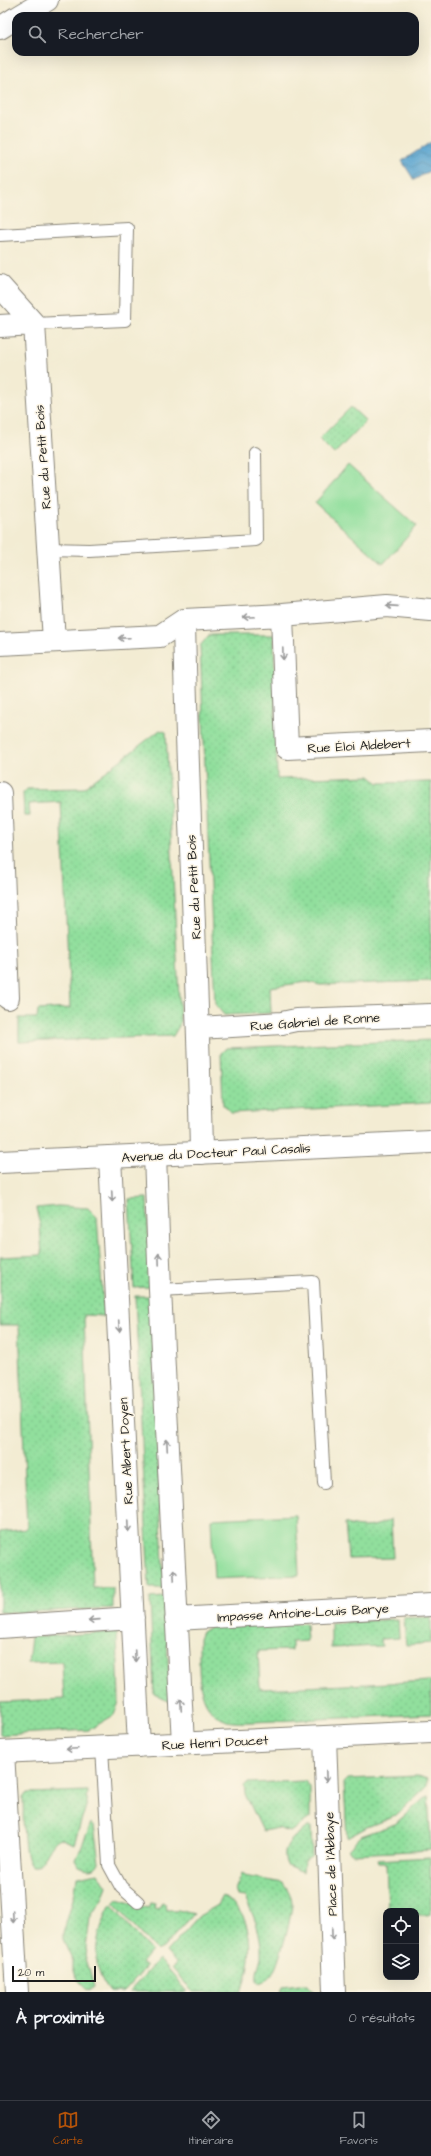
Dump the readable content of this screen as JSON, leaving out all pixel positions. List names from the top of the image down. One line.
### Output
{"streets":{"street":["Rue du Petit Bois","Rue Éloi Aldebert","Rue Gabriel de Ronne","Avenue du Docteur Paul Casalis","Rue Albert Doyen","Impasse Antoine-Louis Barye","Rue Henri Doucet","Place de l'Abbaye"]},"crossings":[["Rue du Petit Bois","Rue Gabriel de Ronne"],["Rue du Petit Bois","Avenue du Docteur Paul Casalis"],["Avenue du Docteur Paul Casalis","Rue Albert Doyen"],["Rue Albert Doyen","Rue Henri Doucet"],["Rue Henri Doucet","Place de l'Abbaye"]],"one_way":["Place de l'Abbaye"],"scale_bar":"20 m","page":{"search":"Rechercher","scale":"20 m","heading":["À proximité","0 résultats"],"nav":["Carte","Itinéraire","Favoris"]}}
